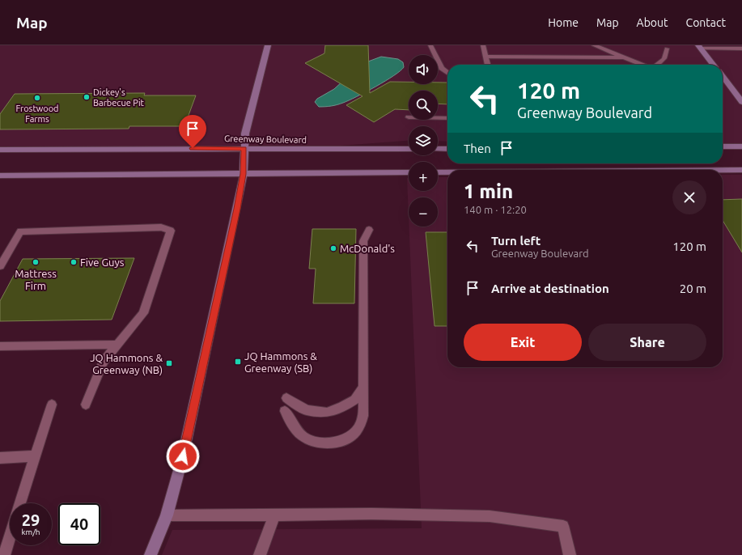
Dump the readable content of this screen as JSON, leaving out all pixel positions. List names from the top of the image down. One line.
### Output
{"streets":{"street":["Greenway Boulevard"]},"places":{"other":["Dickey's Barbecue Pit","Frostwood Farms","McDonald's","Mattress Firm","Five Guys"],"transit":["JQ Hammons & Greenway (SB)","JQ Hammons & Greenway (NB)"]},"page":{"header":"Map","nav":["Home","Map","About","Contact"],"map_buttons":["+","−"],"turn":["120 m","Greenway Boulevard"],"then":"Then","heading":["1 min","140 m · 12:20"],"list":[{"name":"Turn left","note":"Greenway Boulevard","value":"120 m"},{"name":"Arrive at destination","value":"20 m"}],"buttons":["Exit","Share"],"speed":"29 km/h","limit":"40"}}
